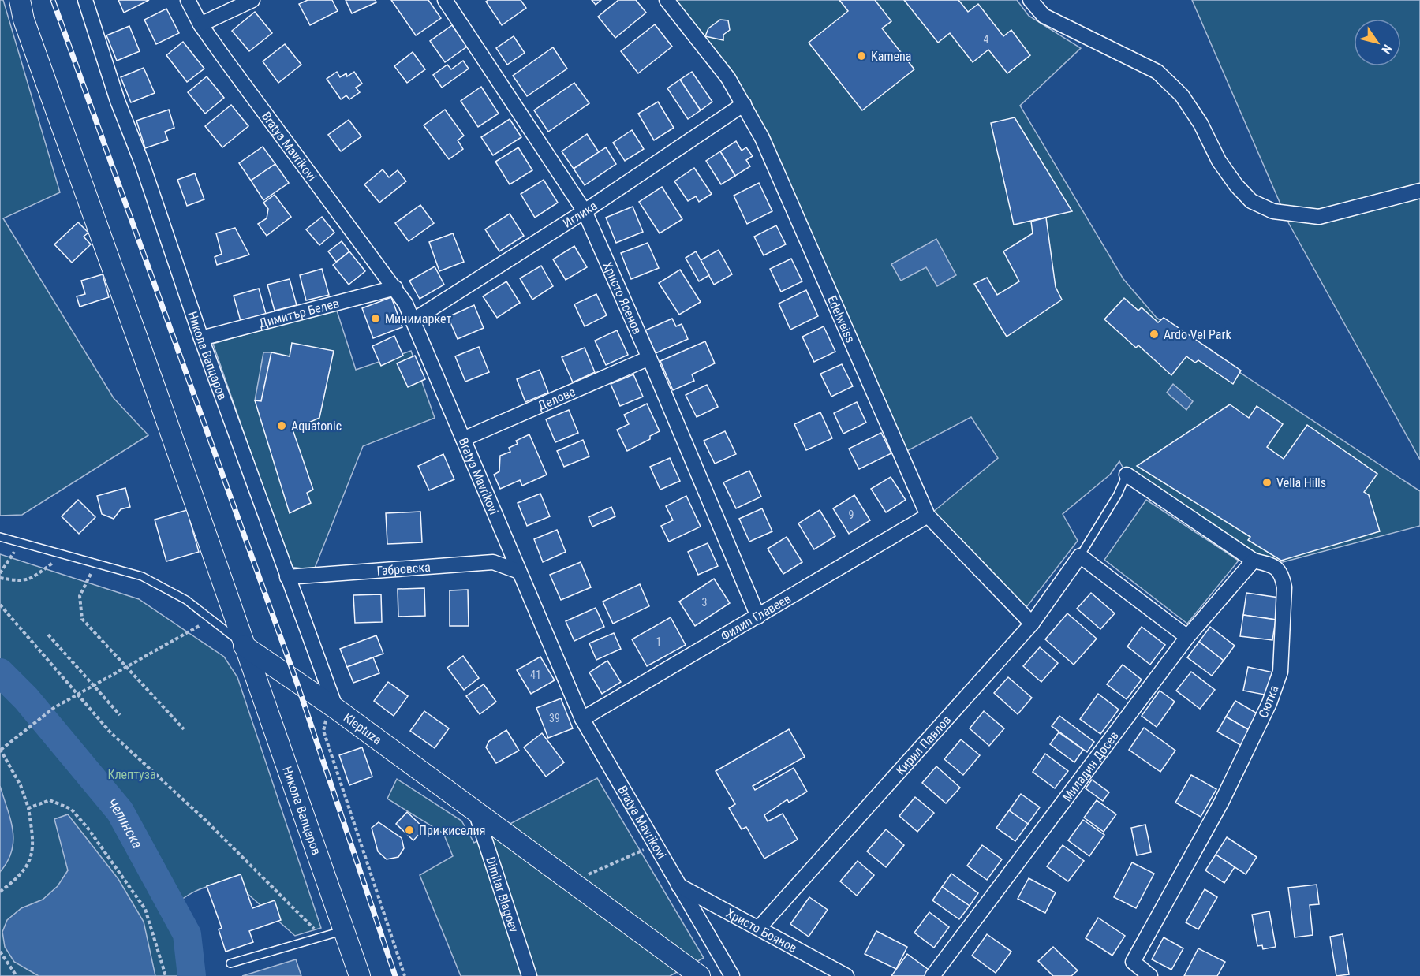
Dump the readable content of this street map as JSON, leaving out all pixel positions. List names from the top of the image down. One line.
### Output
{"streets":{"street":["Bratya Mavrikovi","Иглика","Христо Ясенов","Димитър Белев","Edelweiss","Никола Вапцаров","Делове","Габровска","Филип Главеев","Сютка","Kleptuza","Кирил Павлов","Миладин Досев","Dimitar Blagoev","Христо Боянов"]},"crossings":[["Bratya Mavrikovi","Иглика"],["Bratya Mavrikovi","Димитър Белев"],["Bratya Mavrikovi","Делове"],["Bratya Mavrikovi","Габровска"],["Bratya Mavrikovi","Филип Главеев"],["Bratya Mavrikovi","Христо Боянов"],["Иглика","Христо Ясенов"],["Иглика","Edelweiss"],["Христо Ясенов","Делове"],["Христо Ясенов","Филип Главеев"],["Димитър Белев","Никола Вапцаров"],["Edelweiss","Филип Главеев"],["Edelweiss","Кирил Павлов"],["Никола Вапцаров","Габровска"],["Никола Вапцаров","Kleptuza"],["Сютка","Миладин Досев"],["Kleptuza","Dimitar Blagoev"],["Кирил Павлов","Христо Боянов"]],"water":["Чепинска"],"parks":["Клептуза"],"places":["Kamena","Минимаркет","Ardo Vel Park","Aquatonic","Vella Hills","При киселия"],"house_numbers":["4","9","3","1","41","39"],"north":"bottom right"}
